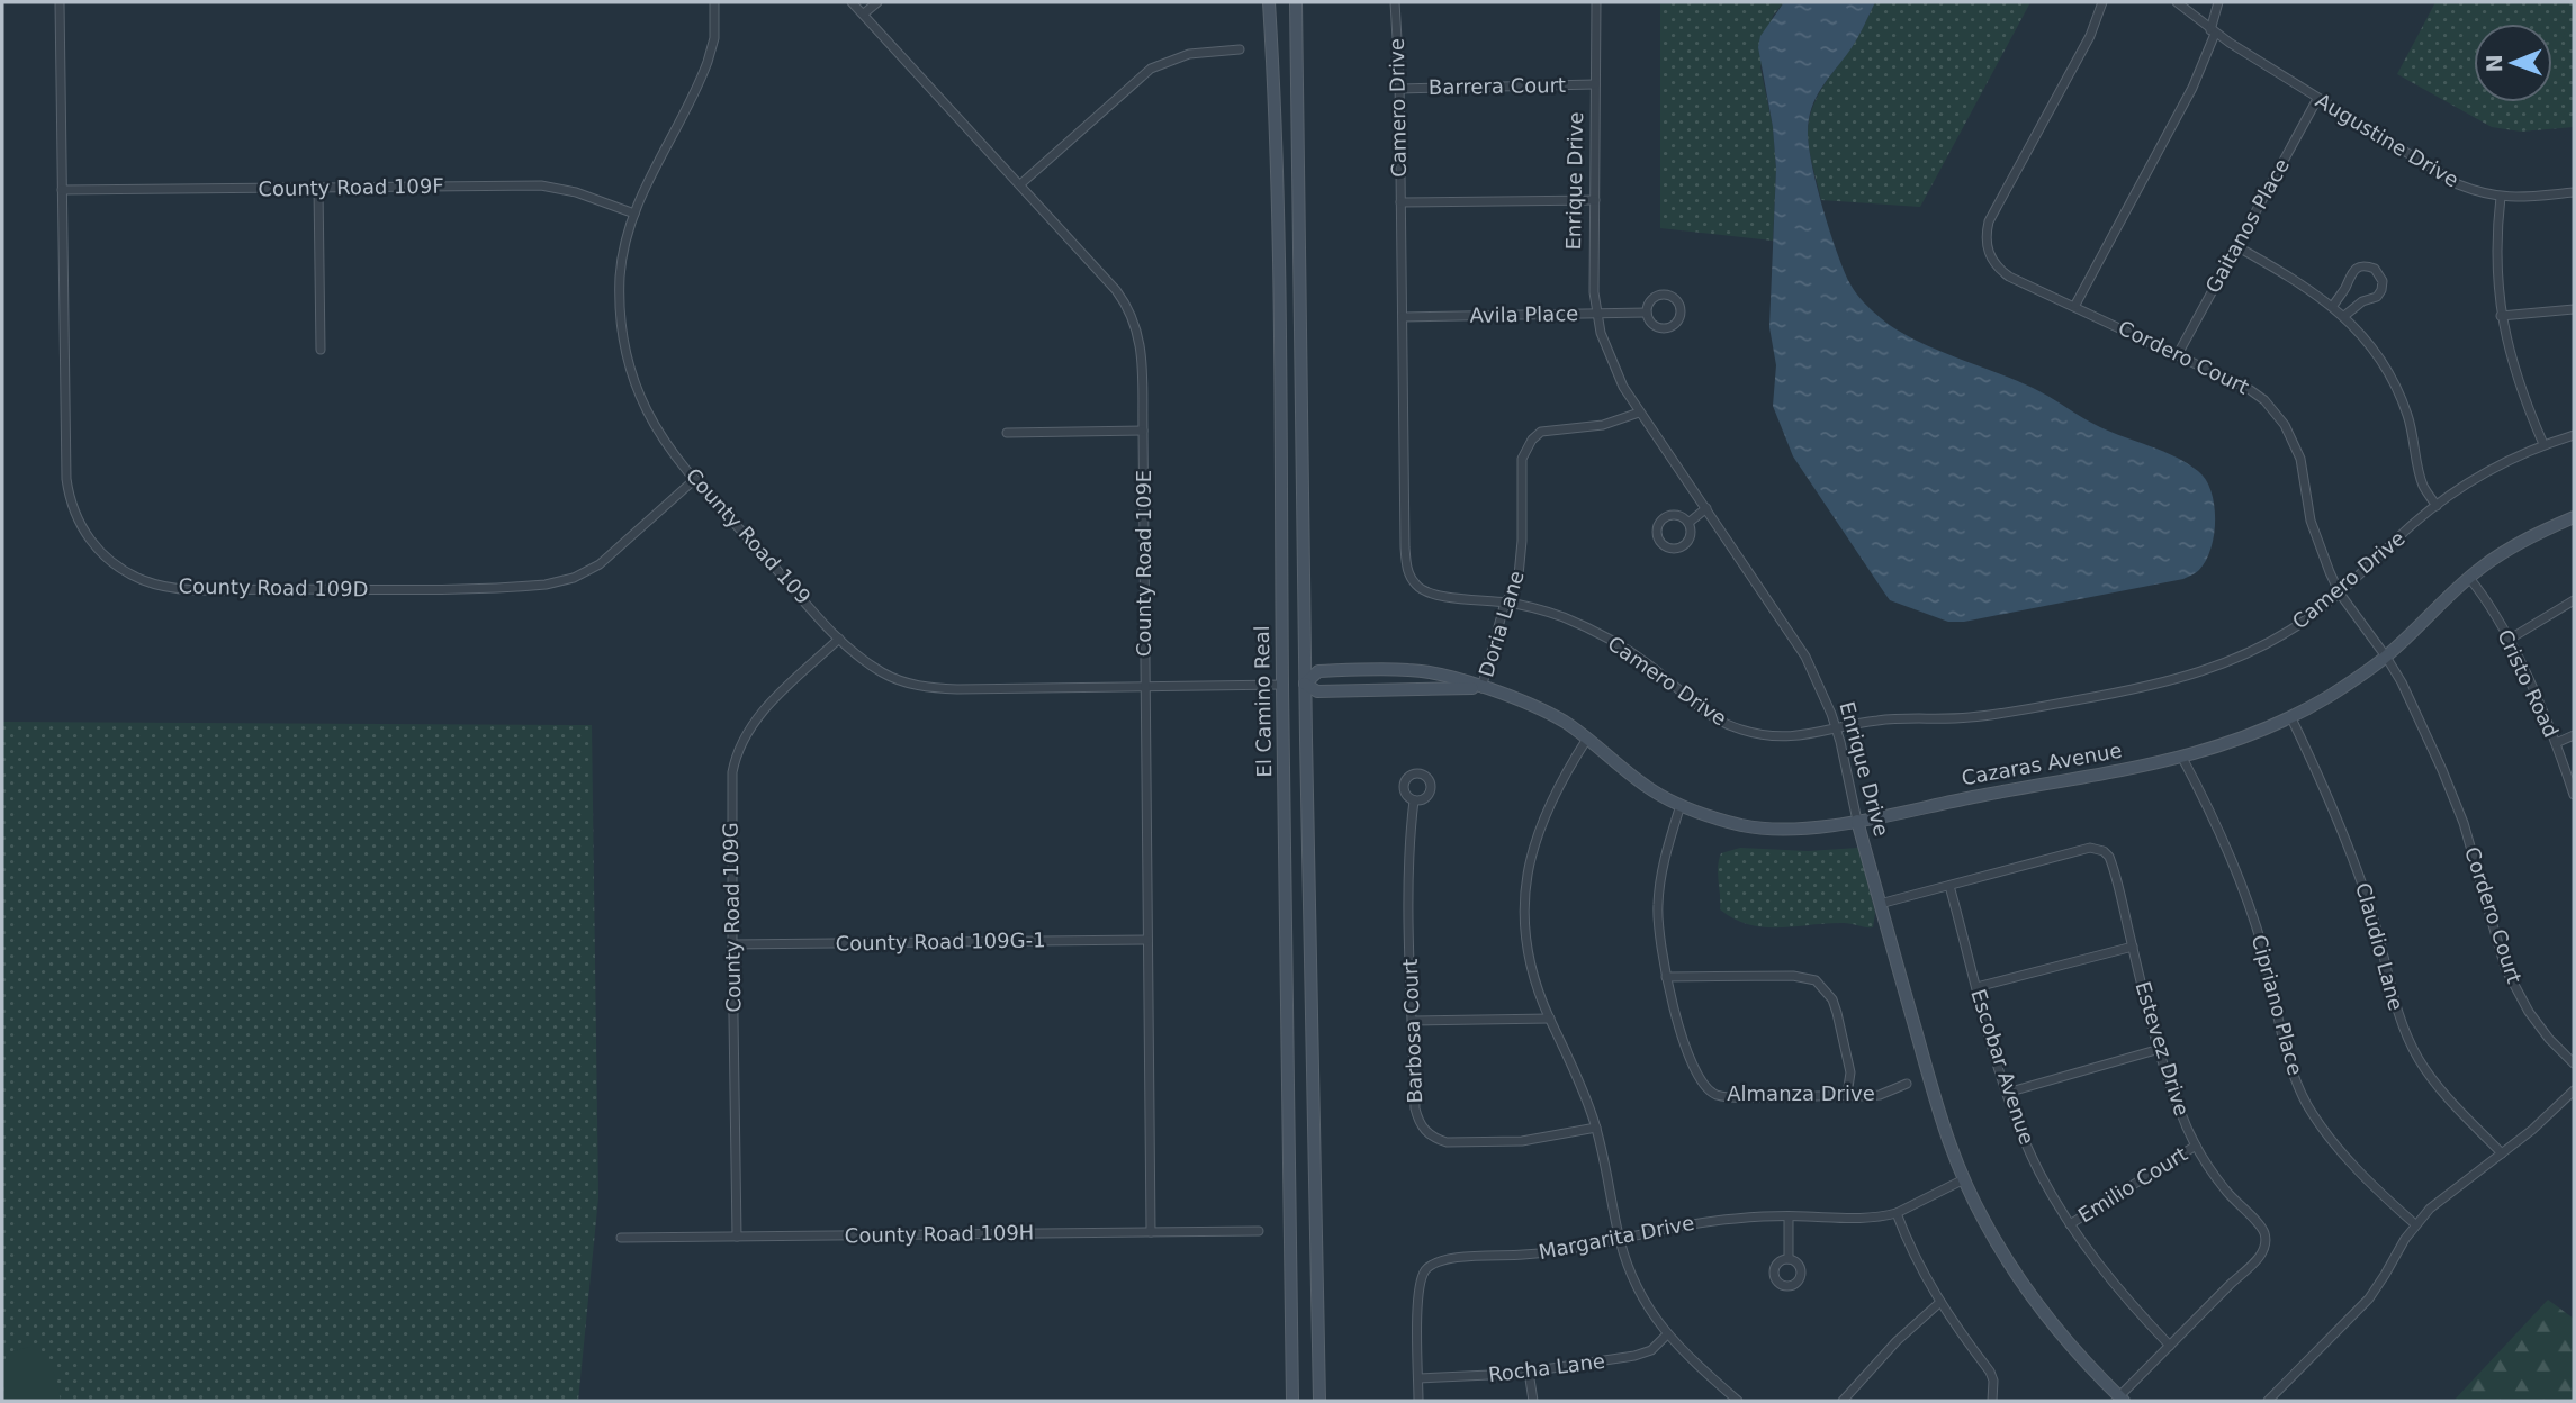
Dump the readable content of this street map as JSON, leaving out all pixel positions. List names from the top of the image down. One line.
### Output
{"streets":{"main road":["Enrique Drive","El Camino Real","Cazaras Avenue"],"street":["Barrera Court","Camero Drive","Augustine Drive","County Road 109F","Gaitanos Place","Avila Place","Cordero Court","County Road 109","County Road 109E","County Road 109D","Doria Lane","Cristo Road","County Road 109G","County Road 109G-1","Claudio Lane","Cipriano Place","Barbosa Court","Estevez Drive","Escobar Avenue","Almanza Drive","Emilio Court","County Road 109H","Margarita Drive","Rocha Lane"]},"crossings":[["Barrera Court","Camero Drive"],["Barrera Court","Enrique Drive"],["Camero Drive","Enrique Drive"],["Camero Drive","Avila Place"],["Camero Drive","Cordero Court"],["Camero Drive","Doria Lane"],["Augustine Drive","Gaitanos Place"],["Enrique Drive","Avila Place"],["Enrique Drive","Doria Lane"],["Enrique Drive","Cazaras Avenue"],["Enrique Drive","Estevez Drive"],["Enrique Drive","Margarita Drive"],["County Road 109F","County Road 109"],["County Road 109F","County Road 109D"],["Gaitanos Place","Cordero Court"],["Cordero Court","Cazaras Avenue"],["County Road 109","County Road 109E"],["County Road 109","County Road 109D"],["County Road 109","El Camino Real"],["County Road 109","County Road 109G"],["County Road 109E","County Road 109G-1"],["County Road 109E","County Road 109H"],["Doria Lane","Cazaras Avenue"],["Cristo Road","Cazaras Avenue"],["Cazaras Avenue","Claudio Lane"],["Cazaras Avenue","Cipriano Place"],["Cazaras Avenue","Almanza Drive"],["County Road 109G","County Road 109G-1"],["County Road 109G","County Road 109H"],["Estevez Drive","Escobar Avenue"],["Estevez Drive","Emilio Court"],["Escobar Avenue","Emilio Court"],["Margarita Drive","Rocha Lane"]],"north":"left"}
